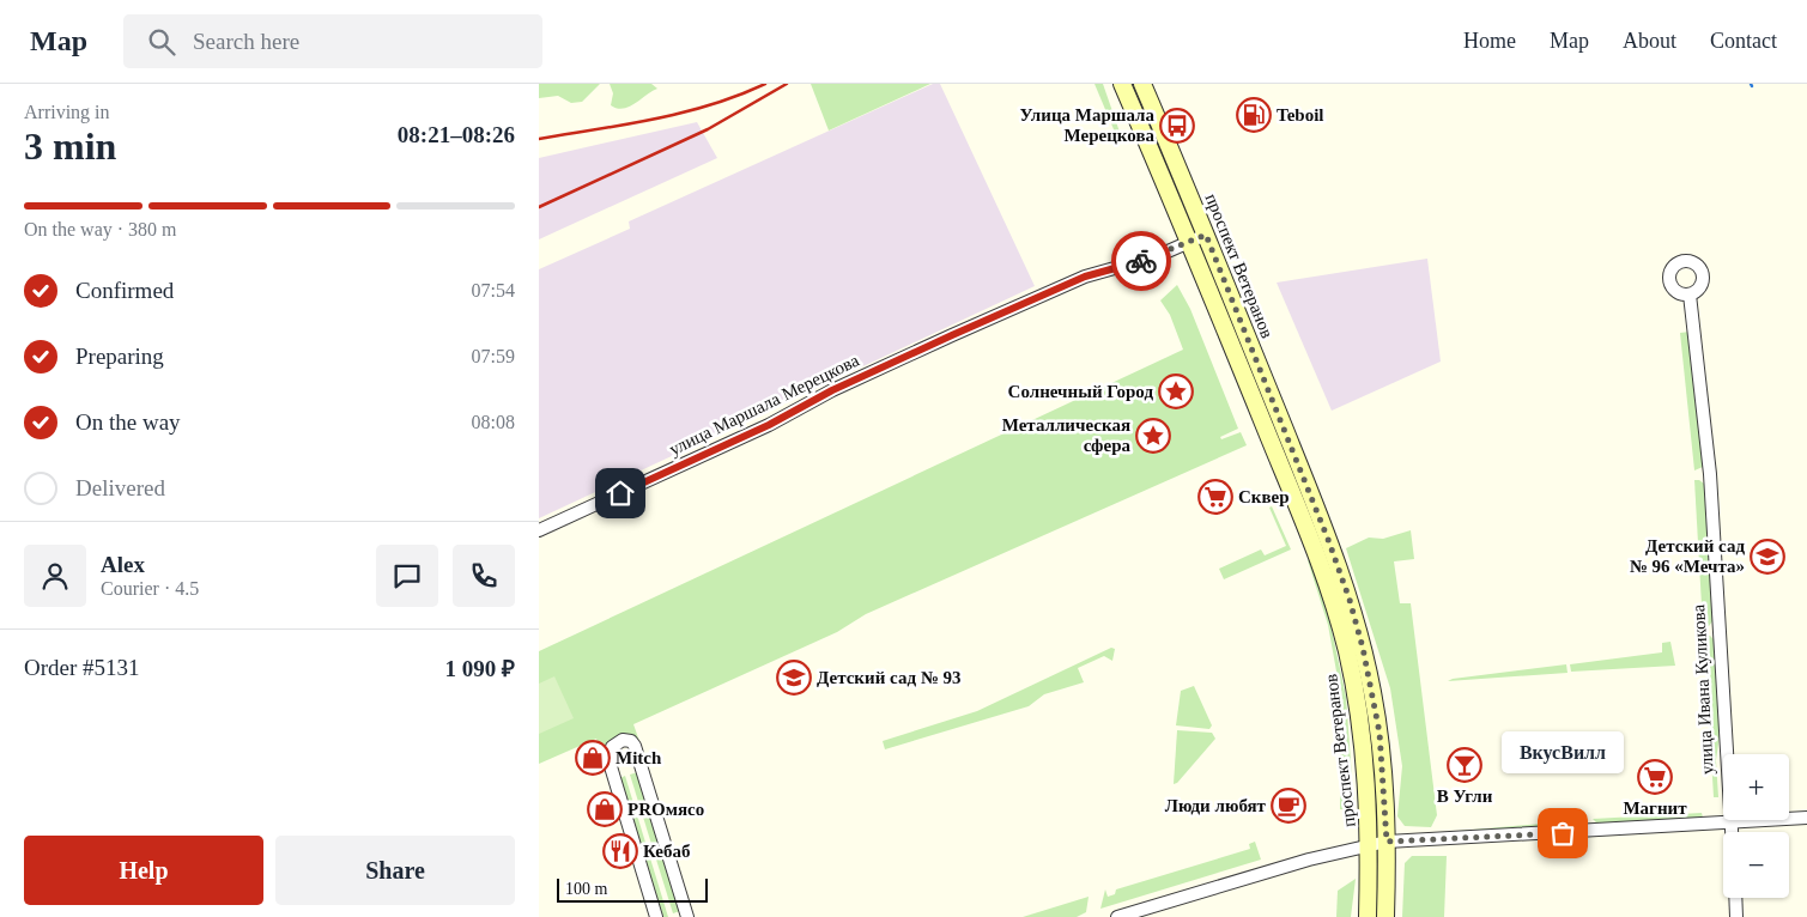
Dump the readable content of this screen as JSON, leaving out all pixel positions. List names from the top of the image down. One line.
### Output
{"streets":{"main road":["проспект Ветеранов"],"street":["улица Маршала Мерецкова","улица Ивана Куликова"]},"crossings":[["проспект Ветеранов","улица Маршала Мерецкова"]],"places":{"fuel station":["Teboil"],"bus stop":["Улица Маршала Мерецкова"],"place":["Солнечный Город","Металлическая сфера"],"supermarket":["Сквер","Магнит"],"school or university":["Детский сад № 96 «Мечта»","Детский сад № 93"],"shop":["Mitch","PROмясо"],"bar":["В Угли"],"cafe":["Люди любят"],"other":["ВкусВилл"],"restaurant":["Кебаб"]},"scale_bar":"100 m","page":{"header":"Map","search":"Search here","nav":["Home","Map","About","Contact"],"heading":["3 min","Arriving in","08:21–08:26"],"panel":["Alex","Courier · 4.5","Order #5131","1 090 ₽"],"bar":"On the way · 380 m","list":[["Confirmed","07:54"],["Preparing","07:59"],["On the way","08:08"],"Delivered"],"bubble":"ВкусВилл","map_buttons":["+","−"],"buttons":["Help","Share"],"scale":"100 m"}}
